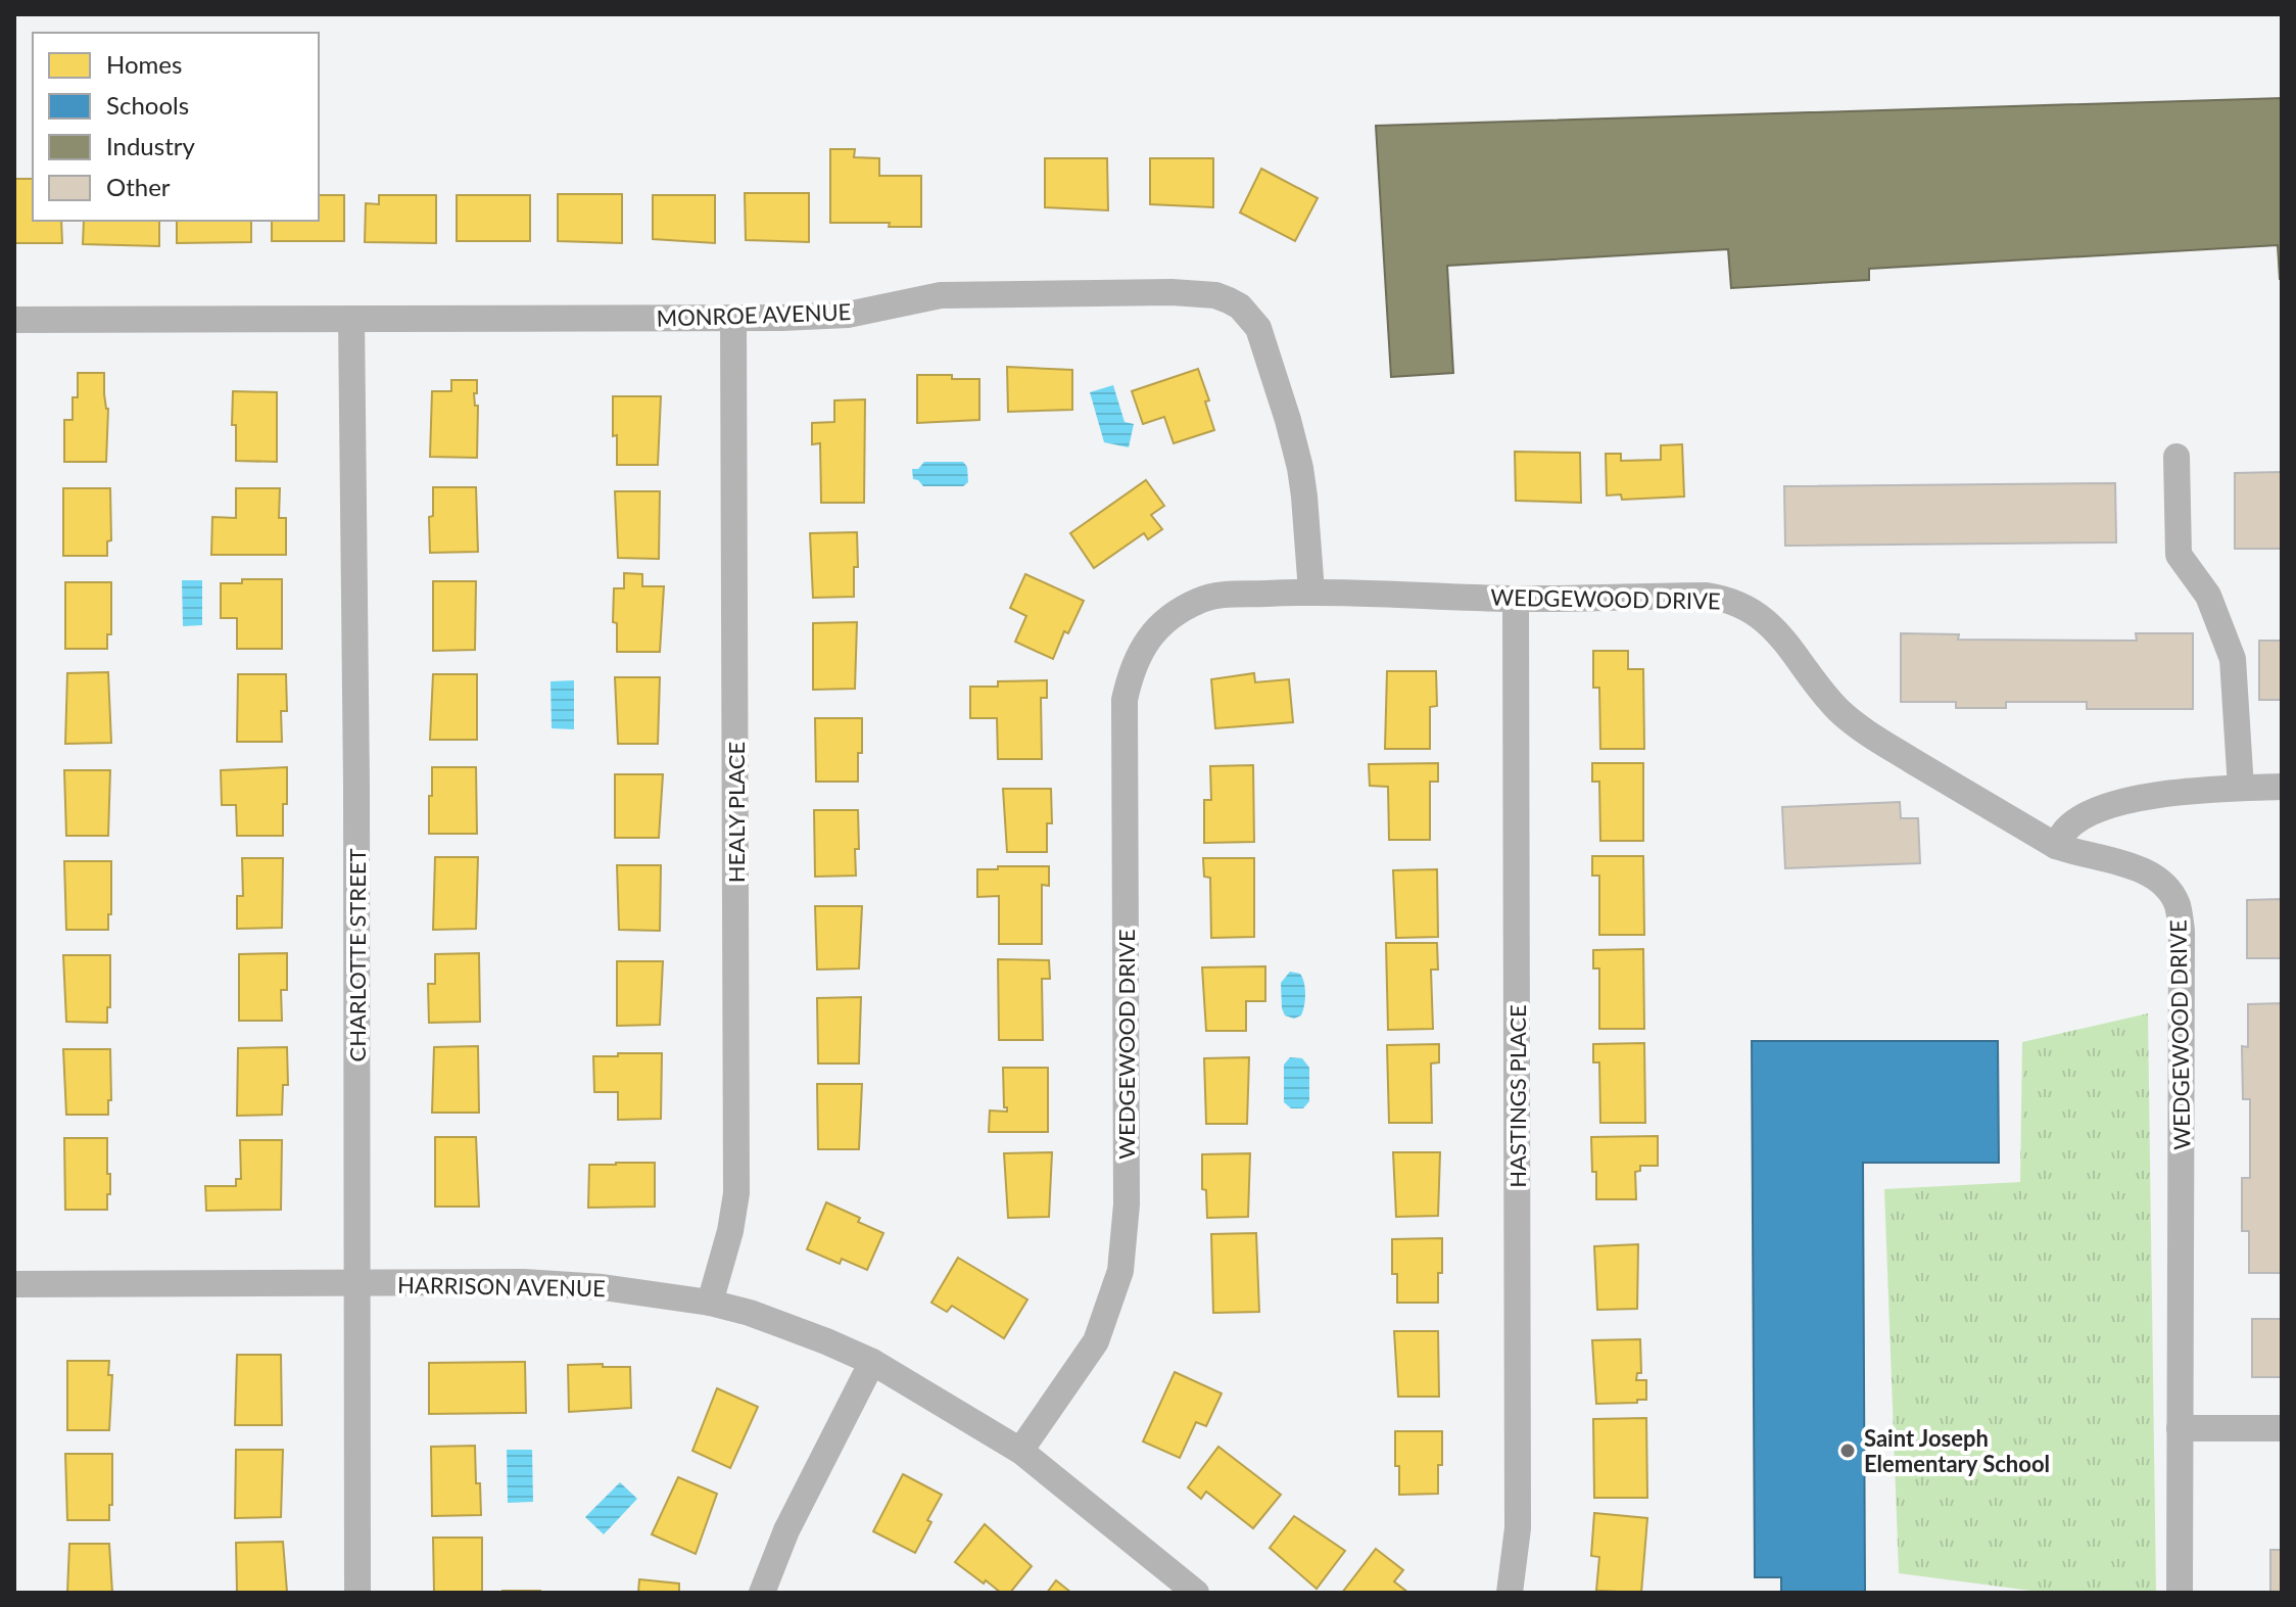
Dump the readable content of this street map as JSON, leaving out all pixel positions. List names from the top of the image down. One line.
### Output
{"streets":{"street":["MONROE AVENUE","WEDGEWOOD DRIVE","HEALY PLACE","CHARLOTTE STREET","HASTINGS PLACE","HARRISON AVENUE"]},"crossings":[["MONROE AVENUE","WEDGEWOOD DRIVE"],["MONROE AVENUE","HEALY PLACE"],["MONROE AVENUE","CHARLOTTE STREET"],["WEDGEWOOD DRIVE","HASTINGS PLACE"],["WEDGEWOOD DRIVE","HARRISON AVENUE"],["HEALY PLACE","HARRISON AVENUE"],["CHARLOTTE STREET","HARRISON AVENUE"]],"places":["Saint Joseph Elementary School"],"legend":["Homes","Schools","Industry","Other"]}
